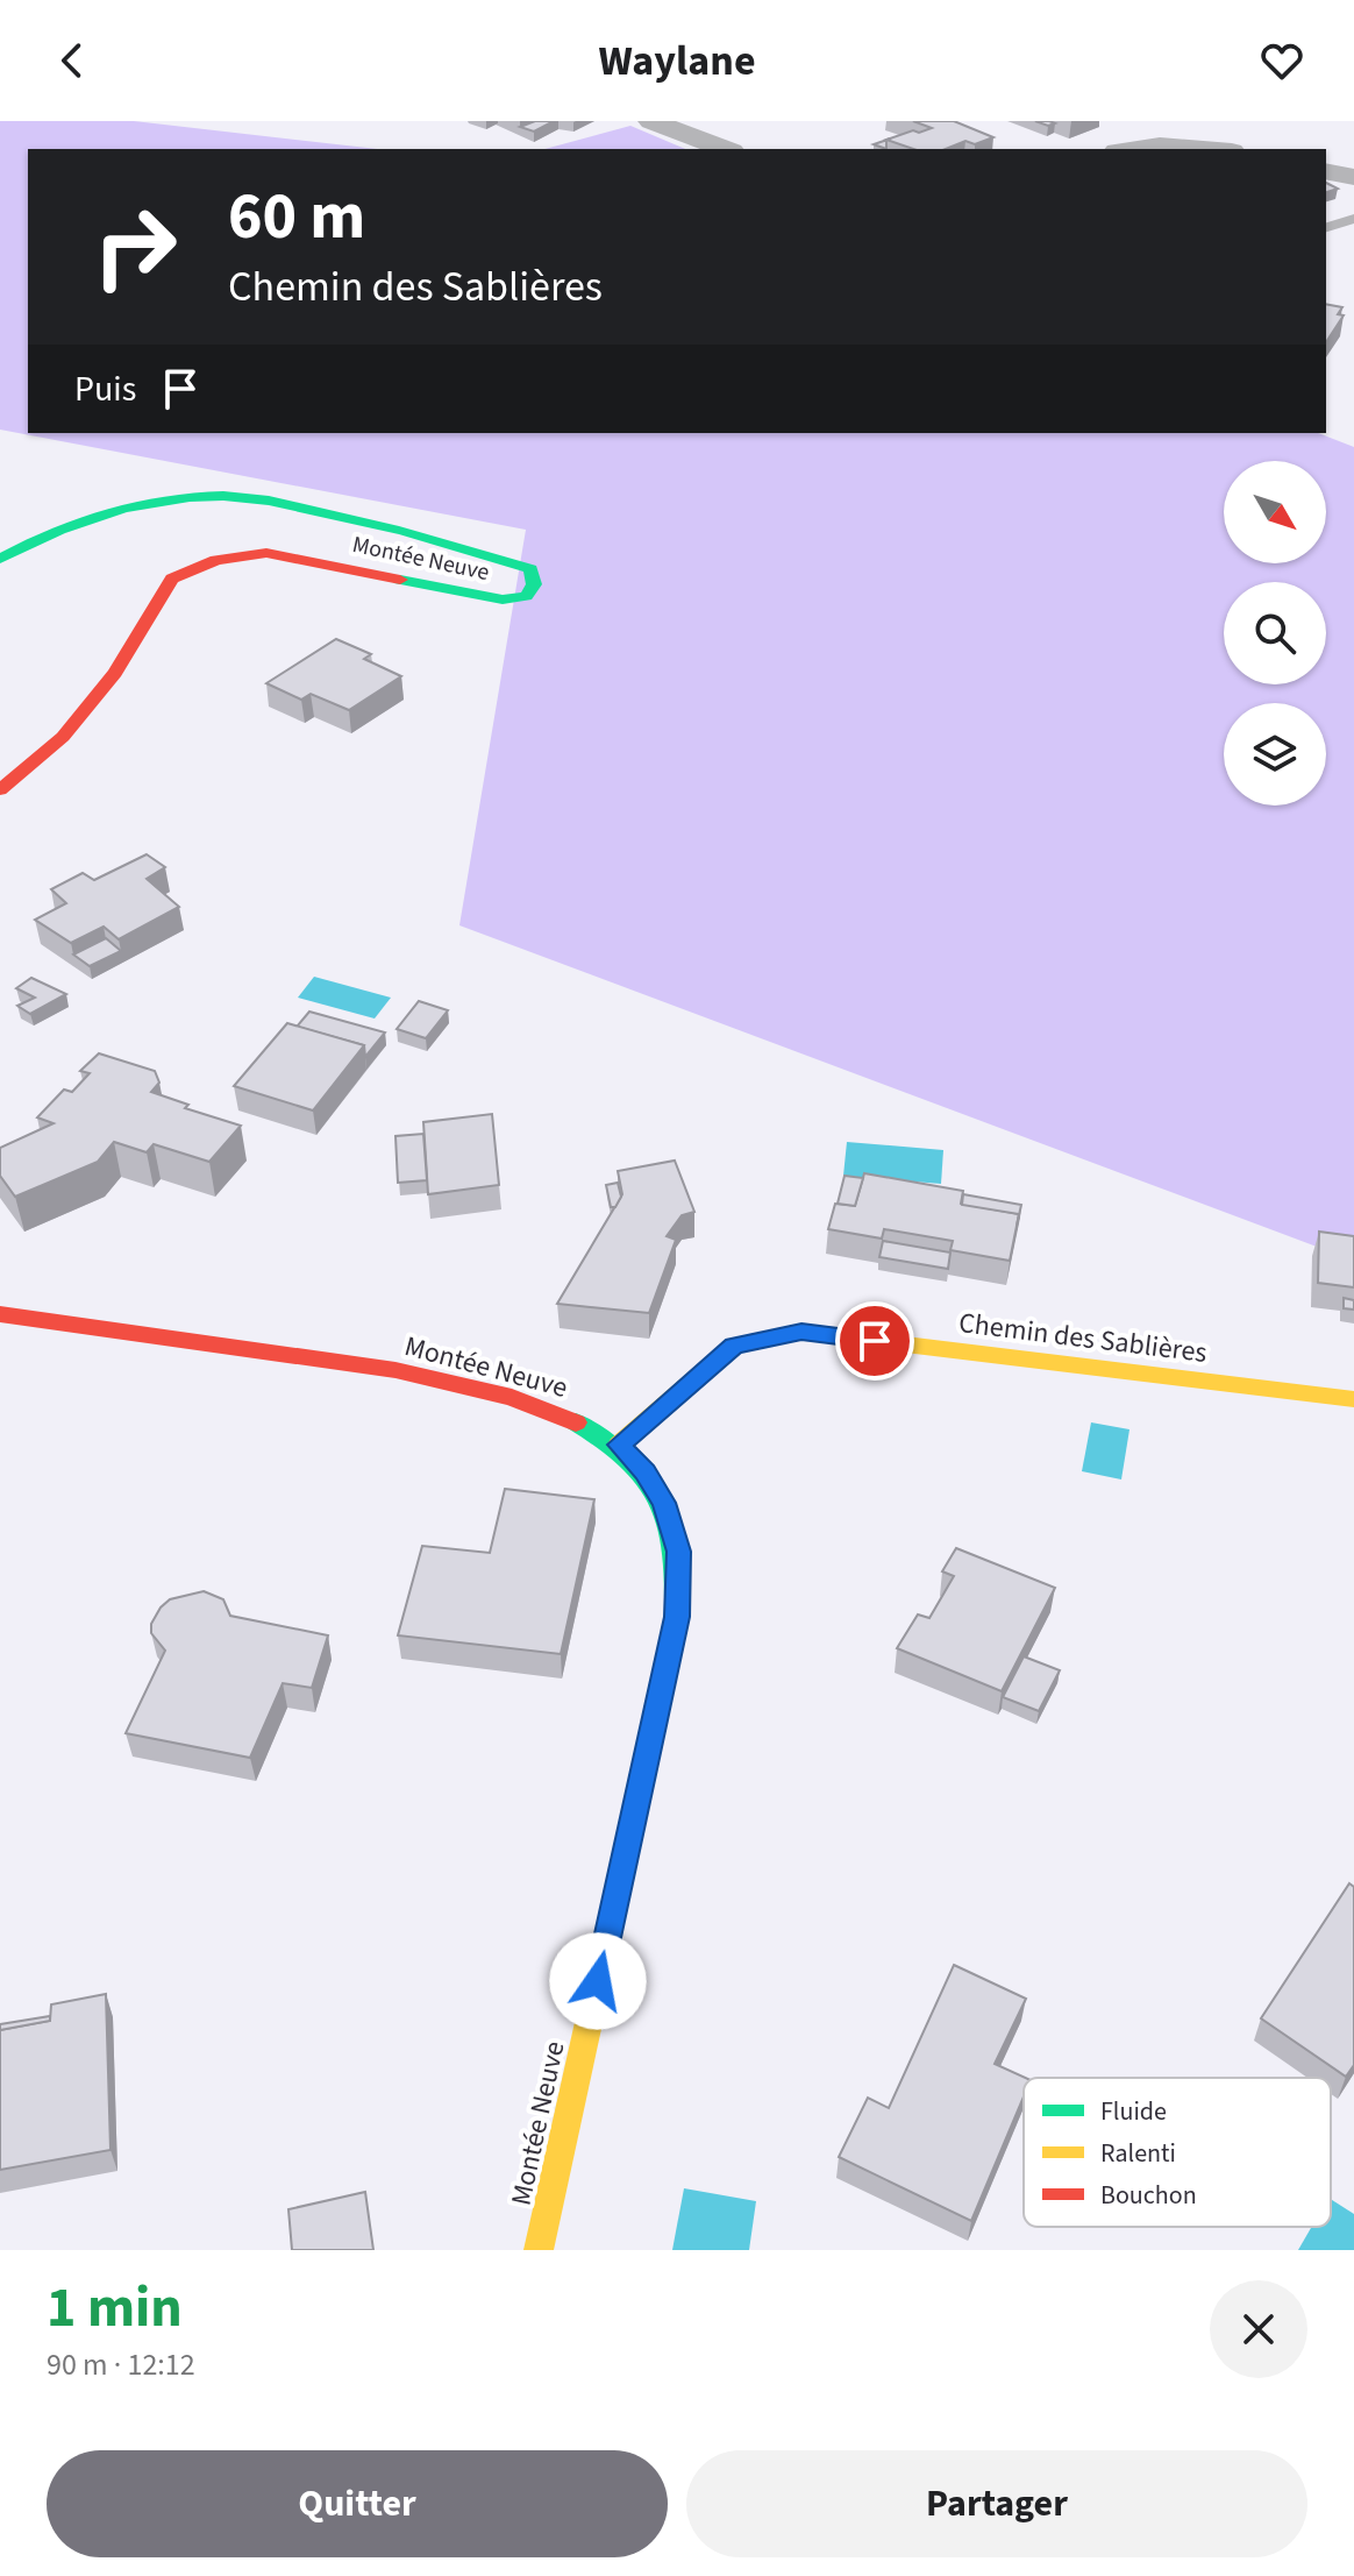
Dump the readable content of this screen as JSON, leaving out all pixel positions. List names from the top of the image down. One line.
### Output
{"streets":{"street":["Montée Neuve","Chemin des Sablières"]},"crossings":[["Montée Neuve","Chemin des Sablières"]],"legend":["Fluide","Ralenti","Bouchon"],"north":"bottom right","page":{"header":"Waylane","turn":["60 m","Chemin des Sablières"],"then":"Puis","heading":["1 min","90 m · 12:12"],"buttons":["Quitter","Partager"]}}
